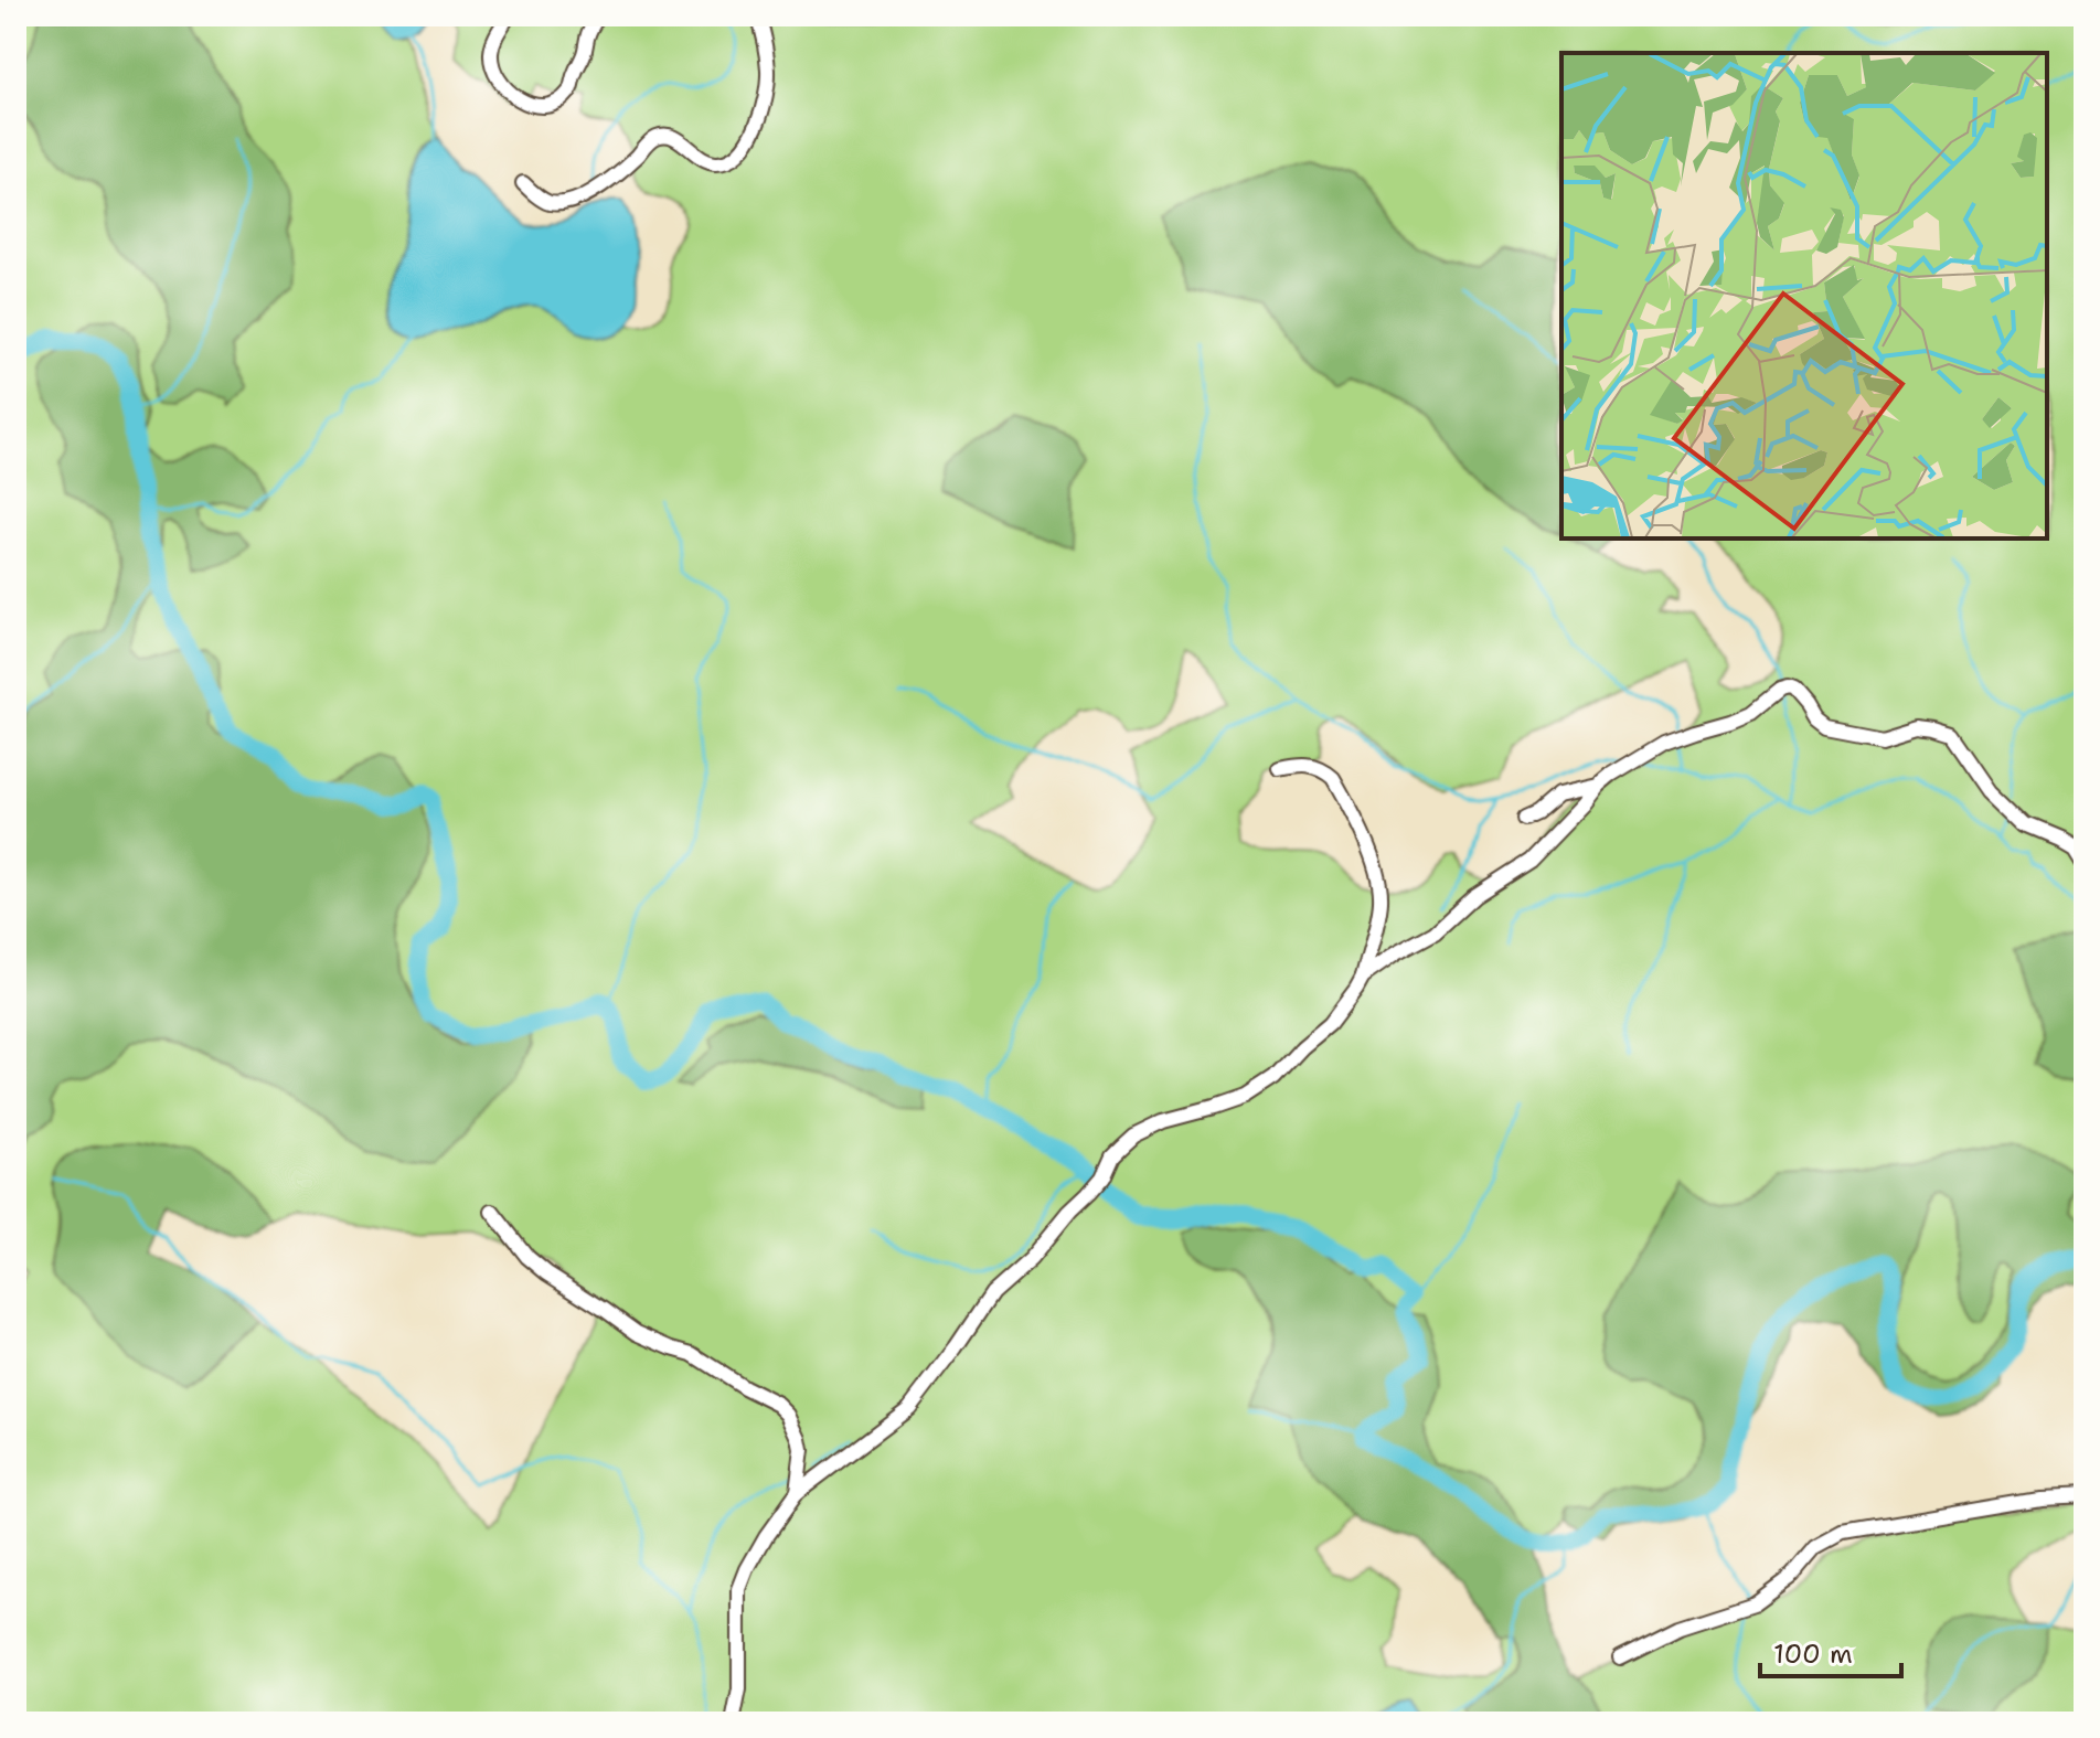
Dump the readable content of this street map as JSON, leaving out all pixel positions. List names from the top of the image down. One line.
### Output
{"scale_bar":"100 m"}
